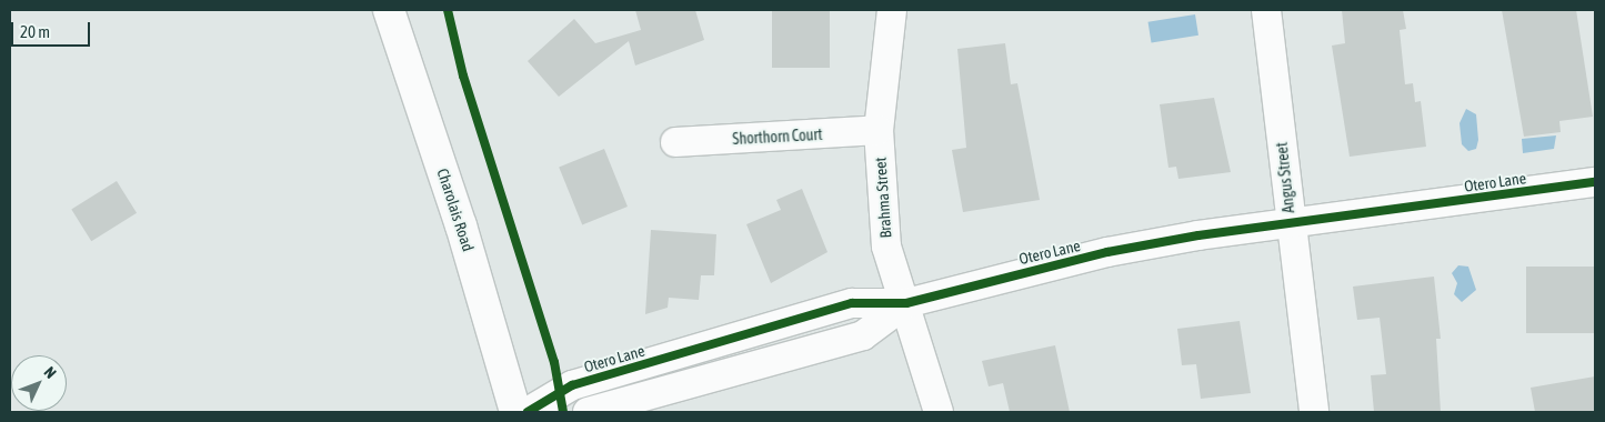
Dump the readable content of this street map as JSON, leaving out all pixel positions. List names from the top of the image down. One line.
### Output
{"streets":{"street":["Shorthorn Court","Angus Street","Otero Lane","Brahma Street","Charolais Road"]},"crossings":[["Shorthorn Court","Brahma Street"],["Angus Street","Otero Lane"],["Otero Lane","Brahma Street"]],"scale_bar":"20 m","north":"top right"}
